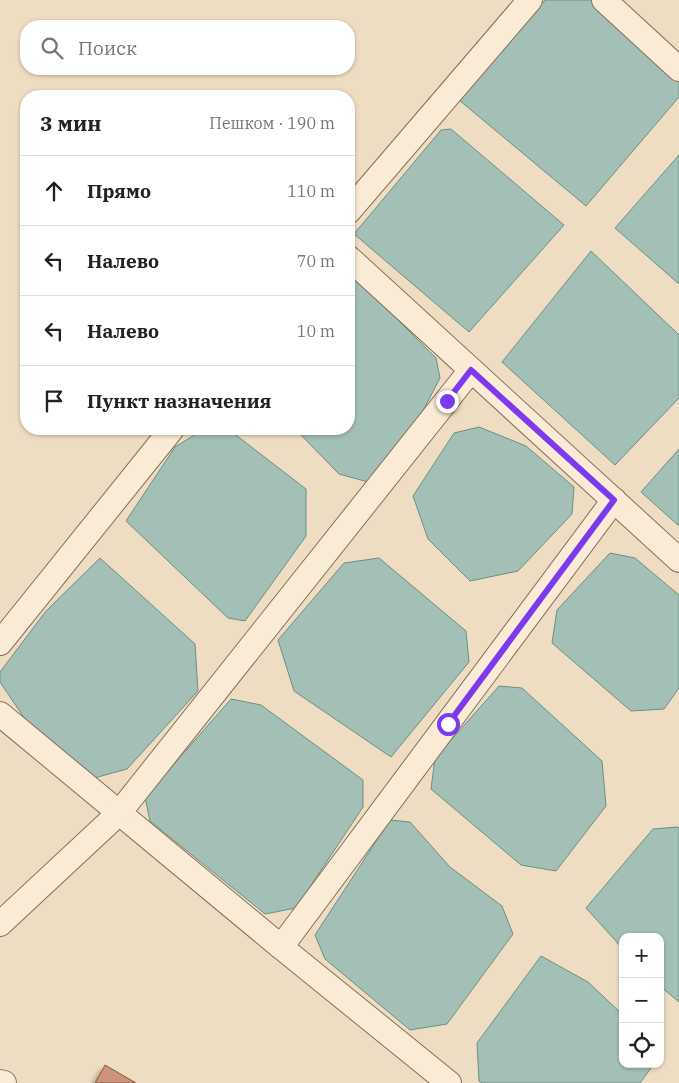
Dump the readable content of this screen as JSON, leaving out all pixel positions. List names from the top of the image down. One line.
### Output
{"page":{"search":"Поиск","heading":["3 мин","Пешком · 190 m"],"list":[["Прямо","110 m"],["Налево","70 m"],["Налево","10 m"],"Пункт назначения"],"map_buttons":["+","−"]}}
